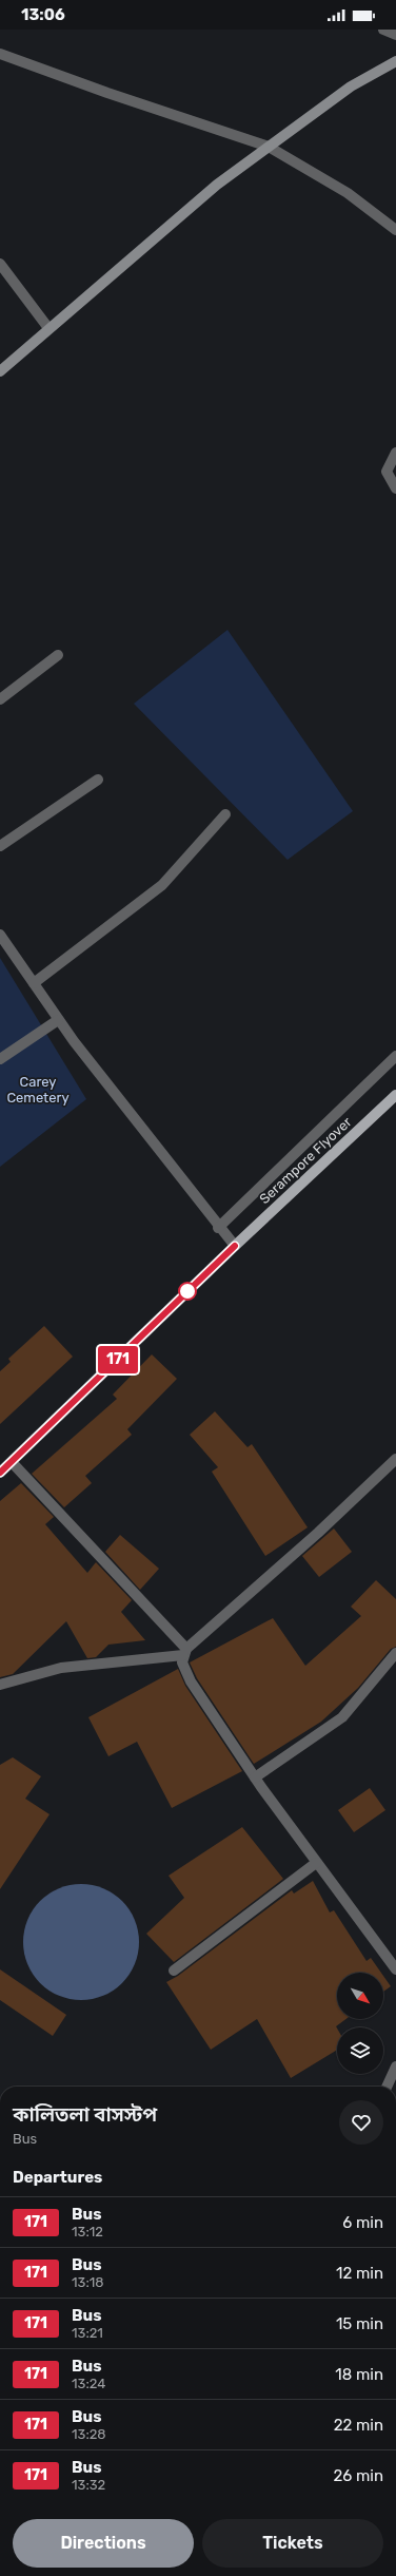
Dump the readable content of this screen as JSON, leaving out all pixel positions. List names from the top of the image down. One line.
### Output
{"streets":{"main road":["Serampore Flyover"]},"parks":["Carey Cemetery"],"lines":["bus line 171"],"north":"bottom right","page":{"status":"13:06","on_map":"171","heading":[["কালিতলা বাসস্টপ","Bus"],"Departures"],"list":[{"mark":"171","name":"Bus","note":"13:12","value":"6 min"},{"mark":"171","name":"Bus","note":"13:18","value":"12 min"},{"mark":"171","name":"Bus","note":"13:21","value":"15 min"},{"mark":"171","name":"Bus","note":"13:24","value":"18 min"},{"mark":"171","name":"Bus","note":"13:28","value":"22 min"},{"mark":"171","name":"Bus","note":"13:32","value":"26 min"}],"buttons":["Directions","Tickets"]}}
